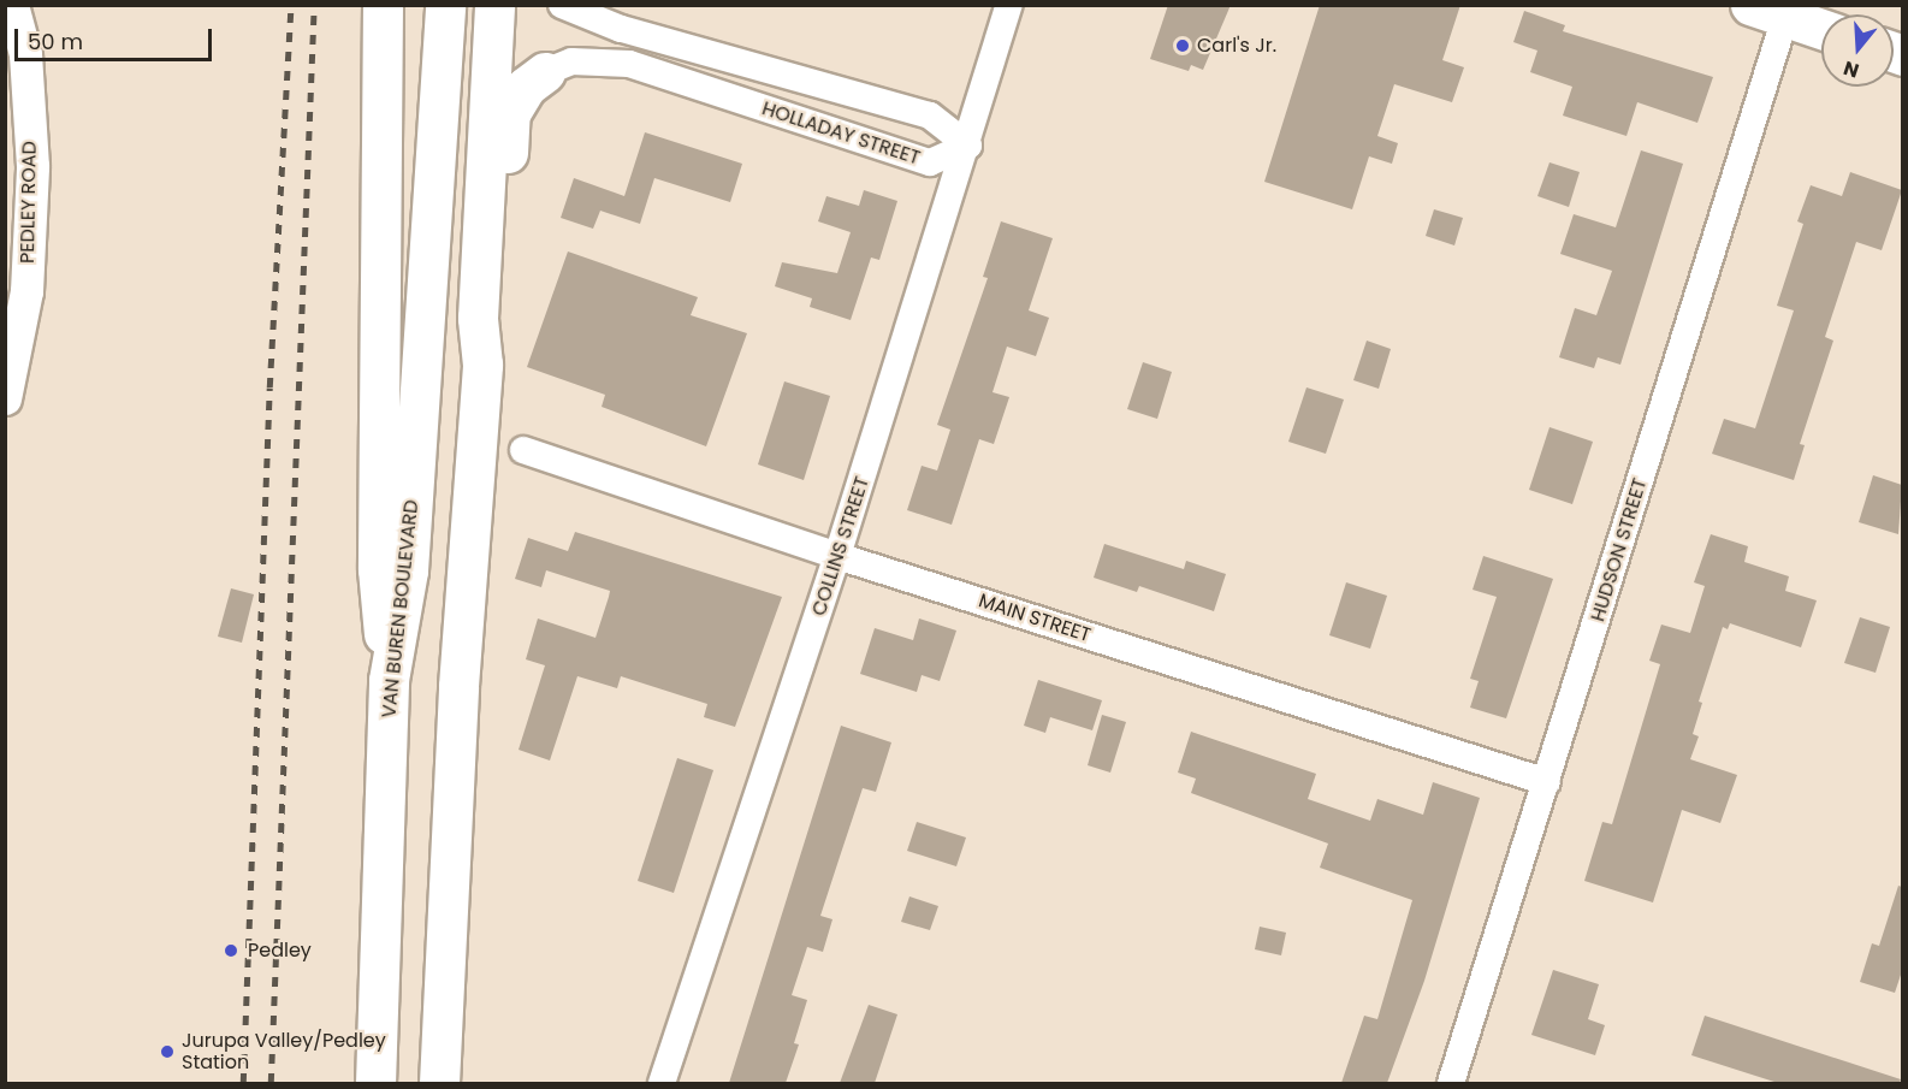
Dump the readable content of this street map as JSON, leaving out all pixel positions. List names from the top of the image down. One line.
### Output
{"streets":{"main road":["VAN BUREN BOULEVARD"],"street":["HOLLADAY STREET","PEDLEY ROAD","COLLINS STREET","HUDSON STREET","MAIN STREET"]},"crossings":[["HOLLADAY STREET","COLLINS STREET"],["COLLINS STREET","MAIN STREET"],["HUDSON STREET","MAIN STREET"]],"places":["Carl's Jr.","Pedley","Jurupa Valley/Pedley Station"],"scale_bar":"50 m","north":"bottom"}
